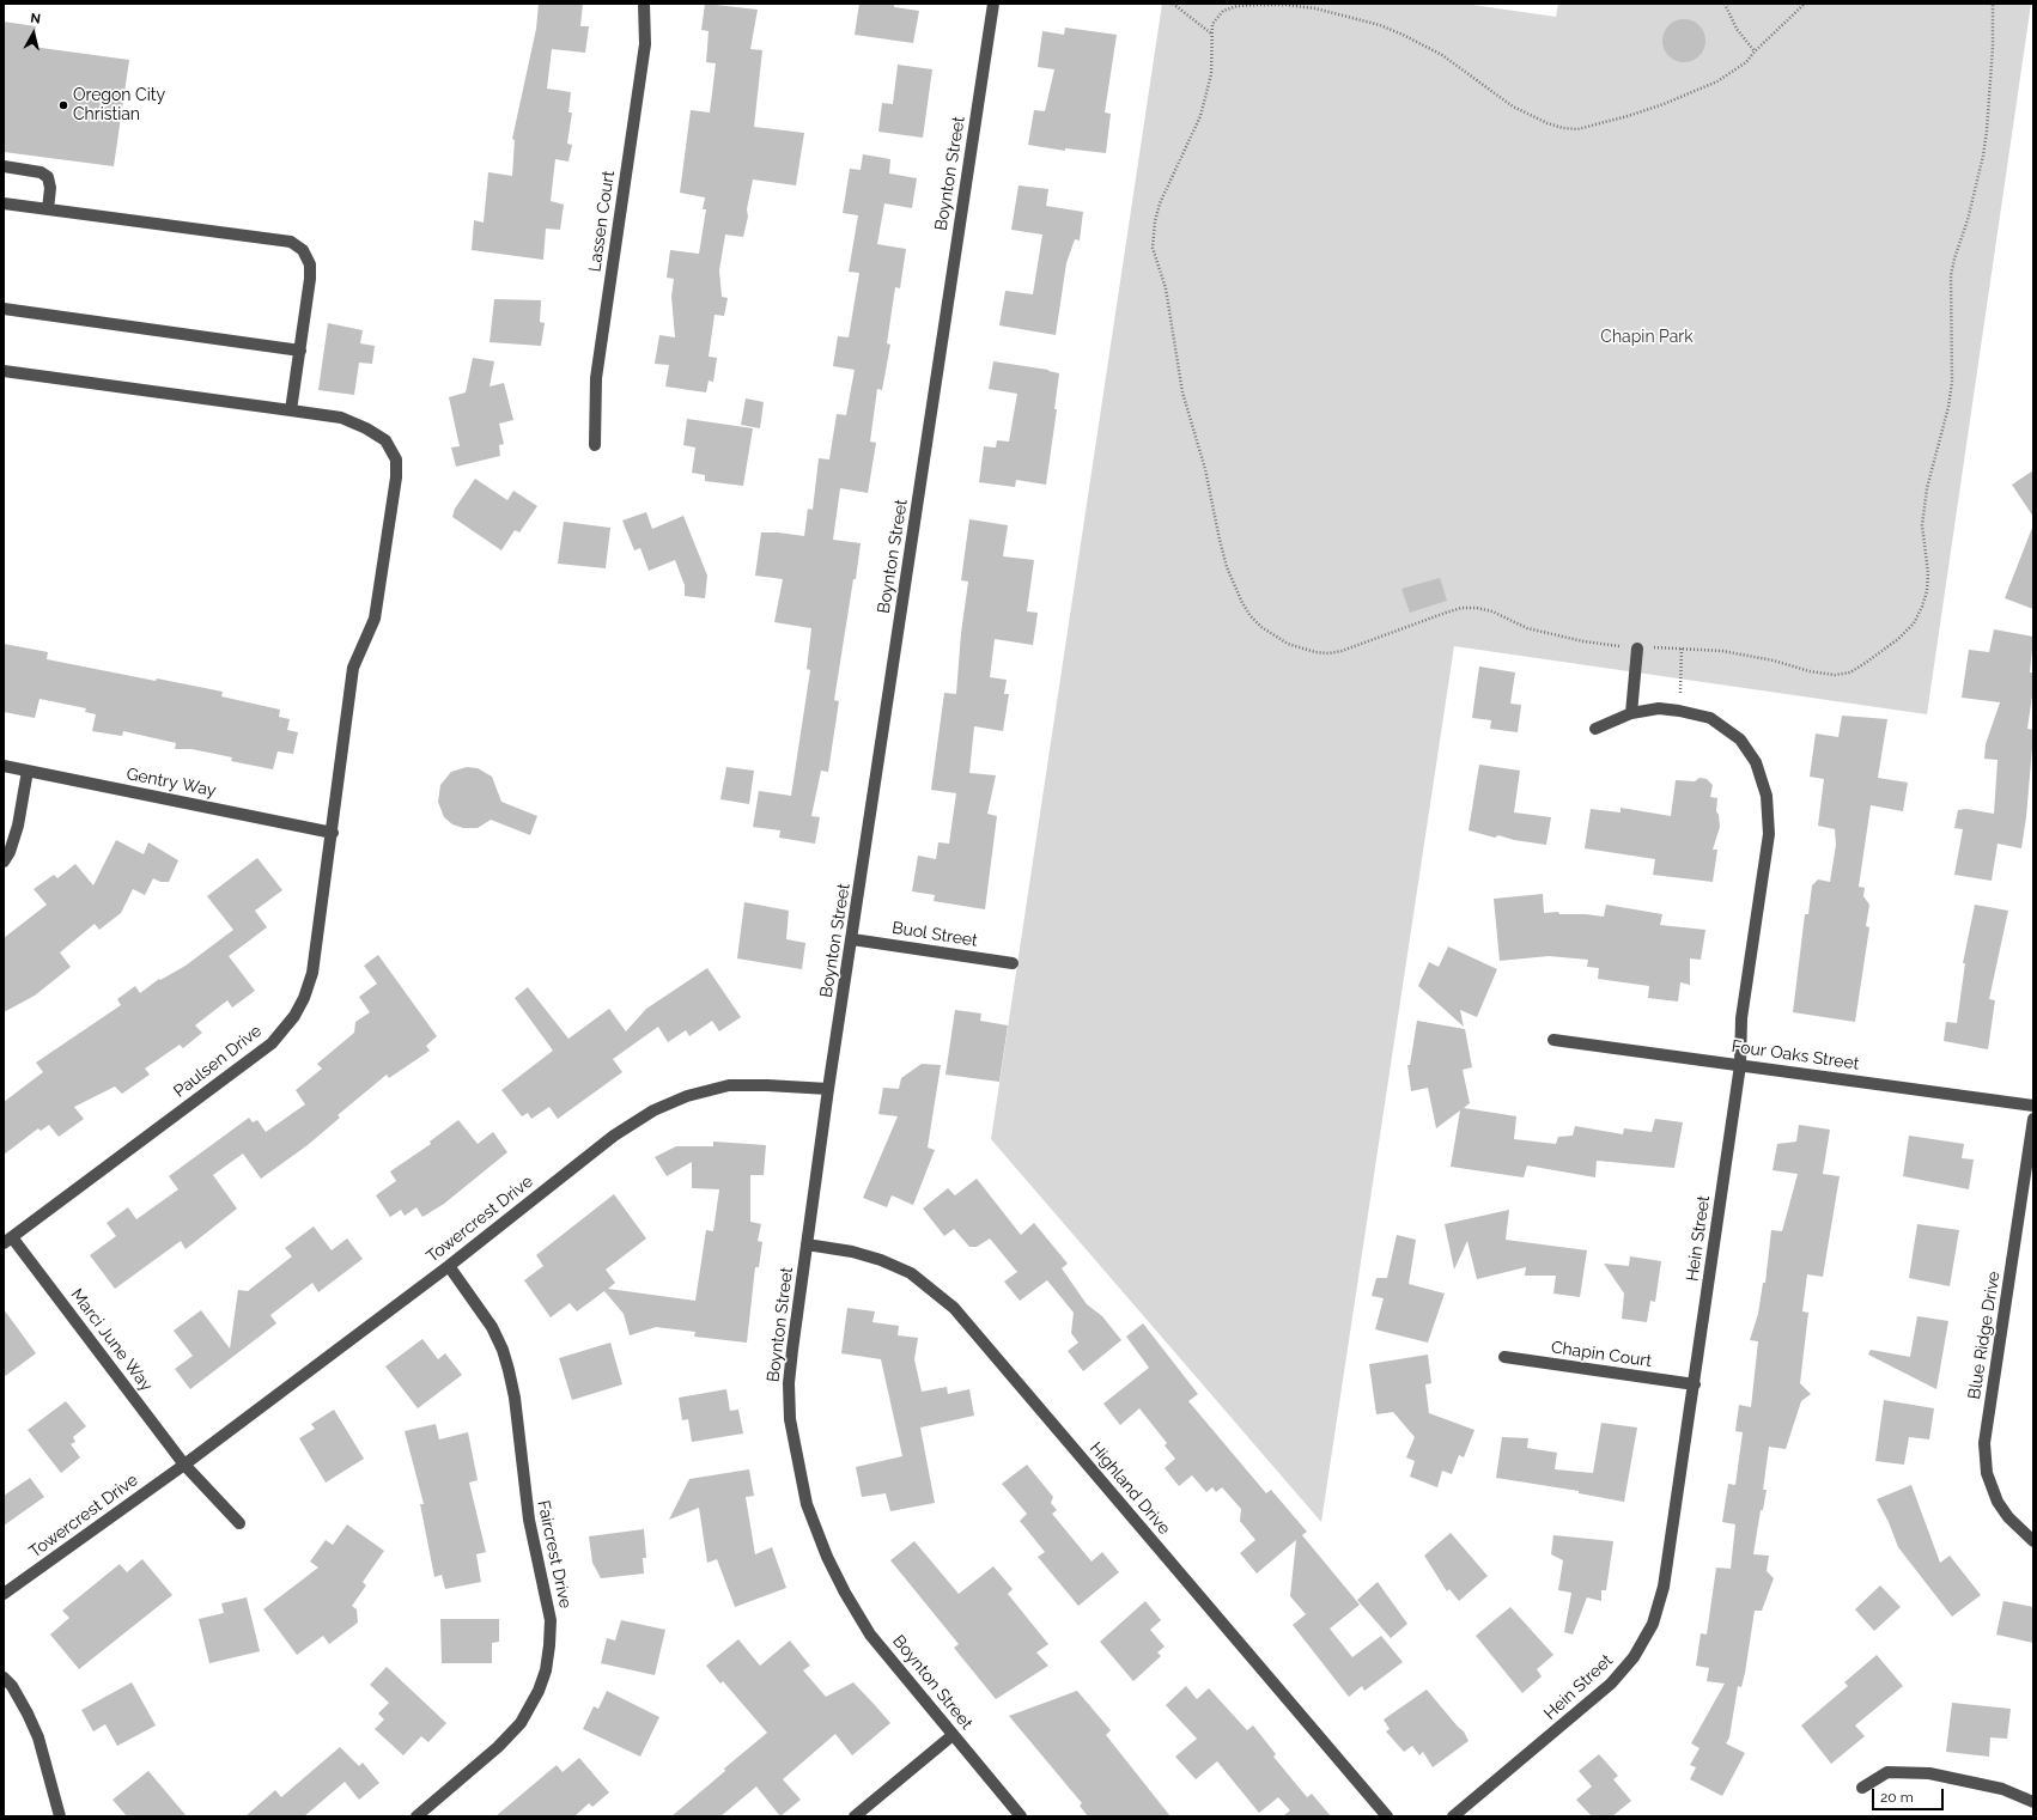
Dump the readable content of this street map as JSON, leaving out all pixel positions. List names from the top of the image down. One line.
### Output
{"streets":{"street":["Boynton Street","Lassen Court","Gentry Way","Buol Street","Four Oaks Street","Paulsen Drive","Towercrest Drive","Hein Street","Blue Ridge Drive","Marci June Way","Chapin Court","Highland Drive","Faircrest Drive"]},"crossings":[["Boynton Street","Buol Street"],["Boynton Street","Towercrest Drive"],["Boynton Street","Highland Drive"],["Gentry Way","Paulsen Drive"],["Four Oaks Street","Hein Street"],["Paulsen Drive","Marci June Way"],["Towercrest Drive","Marci June Way"],["Towercrest Drive","Faircrest Drive"],["Hein Street","Chapin Court"]],"parks":["Chapin Park"],"places":["Oregon City Christian"],"scale_bar":"20 m","north":"top"}
